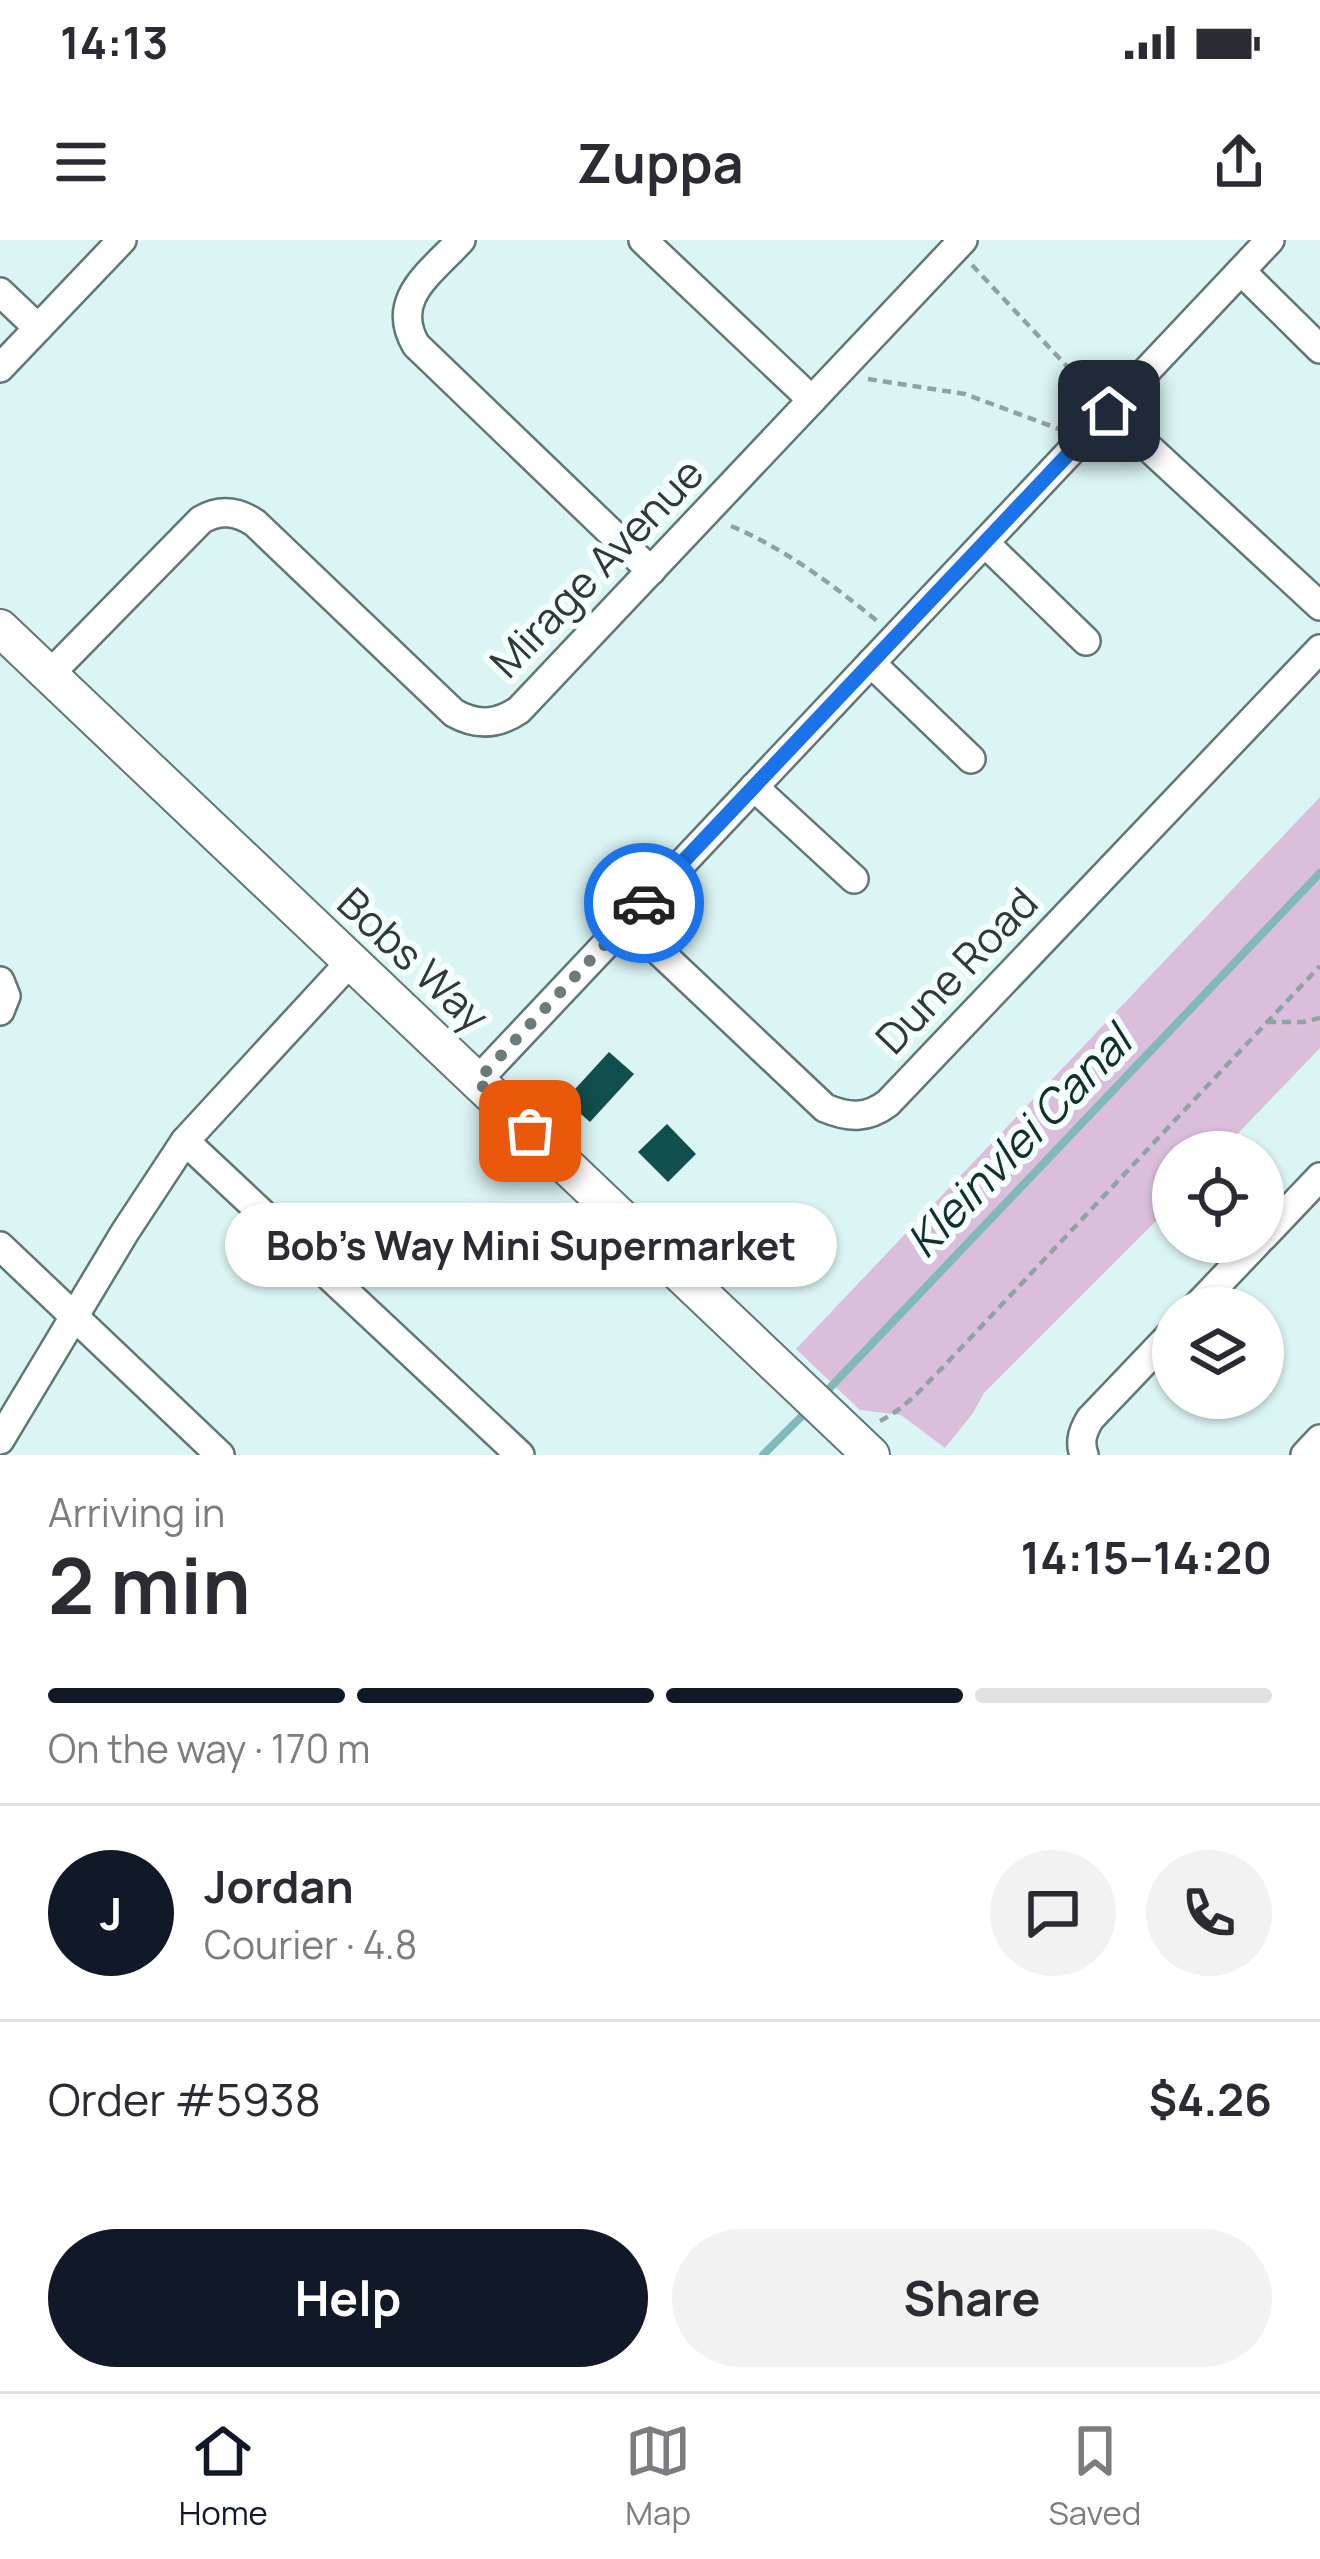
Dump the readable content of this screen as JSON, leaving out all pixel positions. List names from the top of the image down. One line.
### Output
{"streets":{"street":["Mirage Avenue","Bobs Way","Dune Road"]},"crossings":[["Mirage Avenue","Bobs Way"]],"water":["Kleinvlei Canal"],"places":["Bob's Way Mini Supermarket"],"page":{"status":"14:13","header":"Zuppa","bubble":"Bob's Way Mini Supermarket","heading":["2 min","Arriving in","14:15–14:20"],"panel":["Jordan","Courier · 4.8","Order #5938","$4.26"],"bar":"On the way · 170 m","round":"J","buttons":["Help","Share"],"tabs":["Home","Map","Saved"]}}
